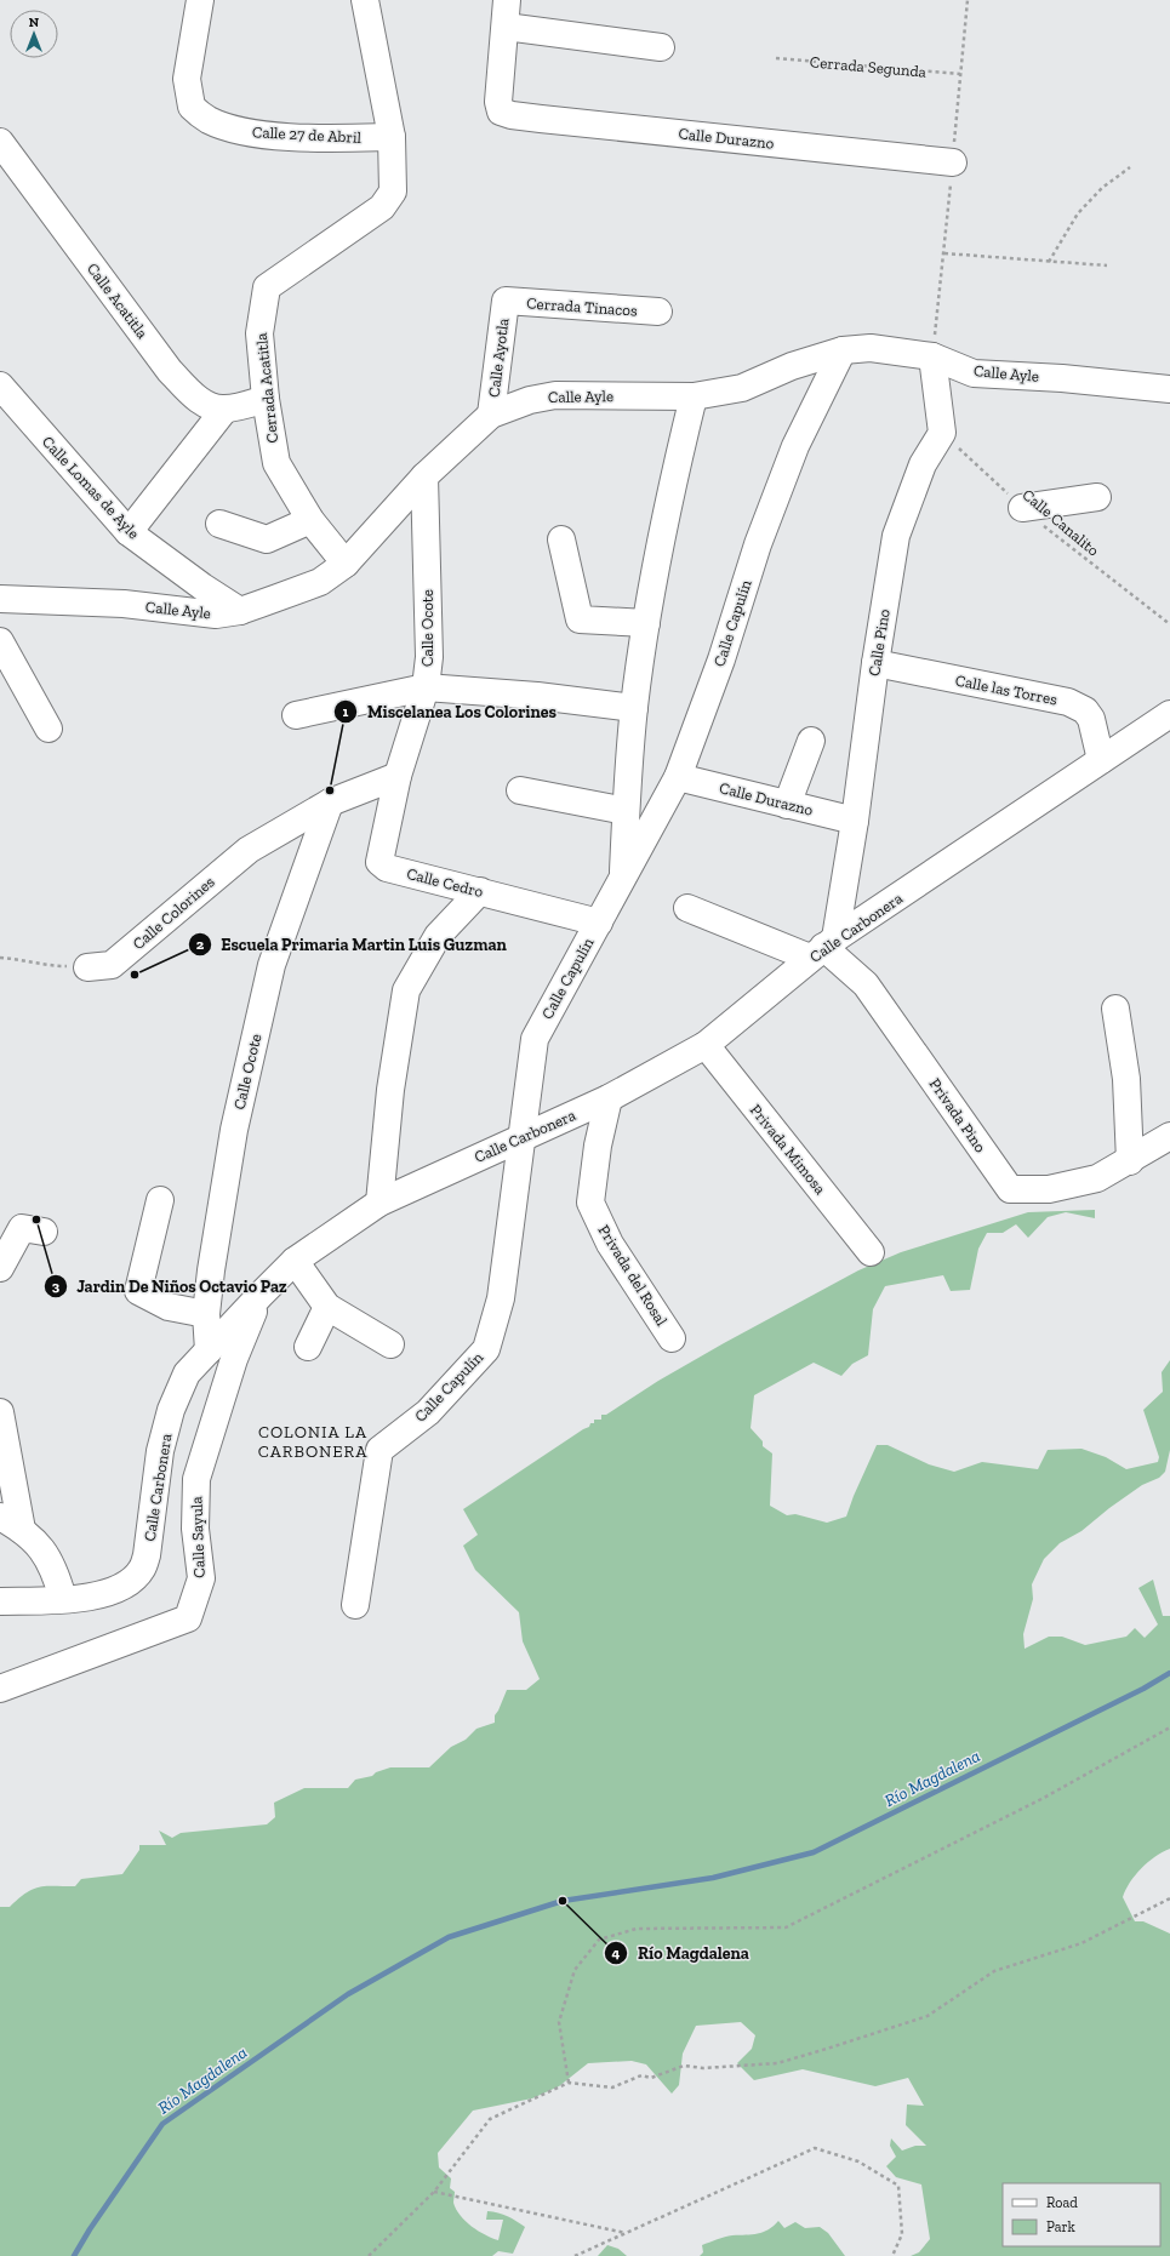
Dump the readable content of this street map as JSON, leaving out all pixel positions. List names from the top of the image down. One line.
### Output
{"streets":{"street":["Calle 27 de Abril","Calle Durazno","Calle Acatitla","Cerrada Tinacos","Calle Ayotla","Calle Ayle","Cerrada Acatitla","Calle Lomas de Ayle","Calle Capulín","Calle Ocote","Calle Pino","Calle las Torres","Calle Cedro","Calle Colorines","Calle Carbonera","Privada Pino","Privada Mimosa","Privada del Rosal","Calle Sayula"],"path":["Cerrada Segunda","Calle Canalito"]},"crossings":[["Calle 27 de Abril","Cerrada Acatitla"],["Calle Durazno","Calle Capulín"],["Calle Durazno","Calle Pino"],["Cerrada Tinacos","Calle Ayotla"],["Calle Ayotla","Calle Ayle"],["Calle Ayle","Cerrada Acatitla"],["Calle Ayle","Calle Lomas de Ayle"],["Calle Ayle","Calle Capulín"],["Calle Ayle","Calle Ocote"],["Calle Canalito","Calle Pino"],["Calle Capulín","Calle Cedro"],["Calle Capulín","Calle Carbonera"],["Calle Ocote","Calle Cedro"],["Calle Ocote","Calle Colorines"],["Calle Ocote","Calle Carbonera"],["Calle Pino","Calle las Torres"],["Calle Pino","Calle Carbonera"],["Calle Pino","Privada Pino"],["Calle las Torres","Calle Carbonera"],["Calle Cedro","Calle Colorines"],["Calle Carbonera","Privada Pino"],["Calle Carbonera","Privada Mimosa"],["Calle Carbonera","Privada del Rosal"],["Calle Carbonera","Calle Sayula"]],"districts":["COLONIA LA CARBONERA"],"water":["Río Magdalena"],"places":["Miscelanea Los Colorines","Escuela Primaria Martin Luis Guzman","Jardin De Niños Octavio Paz","Río Magdalena"],"legend":["Road","Park"],"north":"top"}
